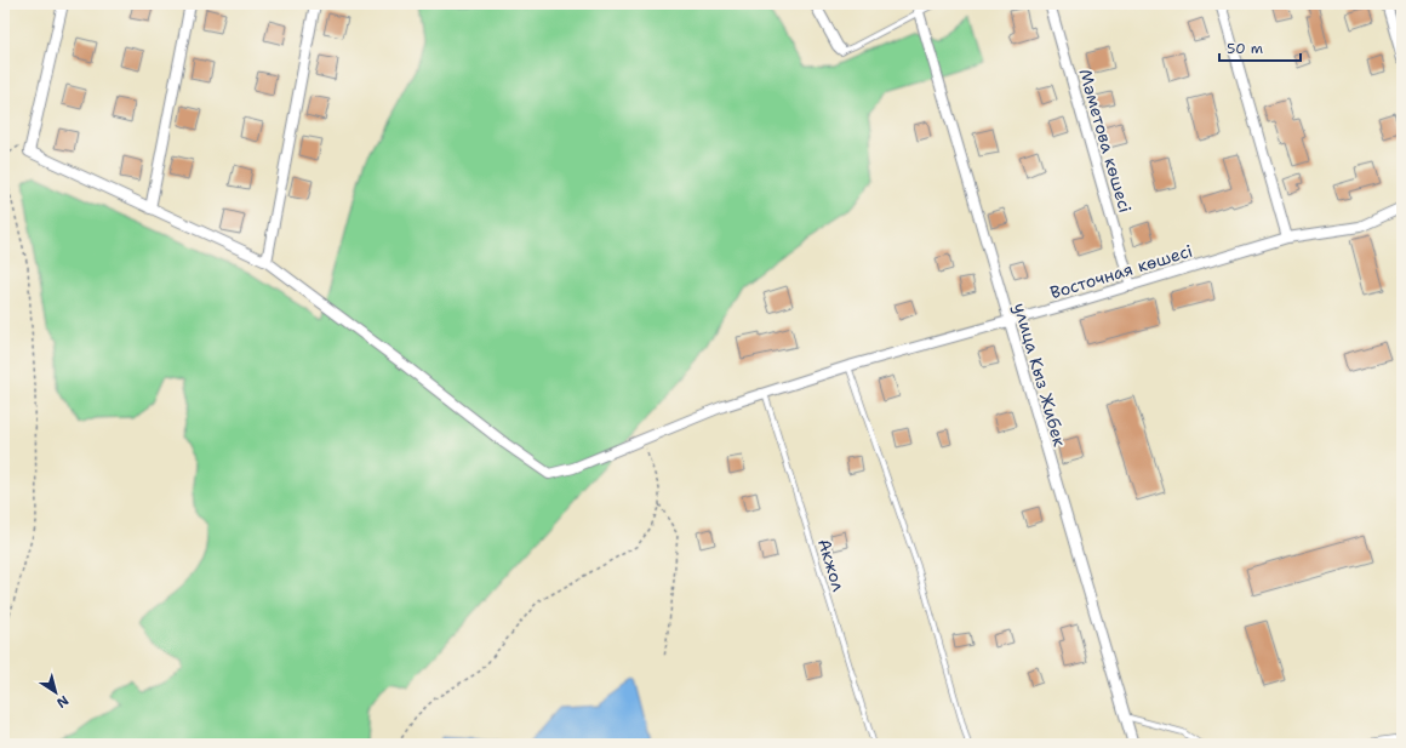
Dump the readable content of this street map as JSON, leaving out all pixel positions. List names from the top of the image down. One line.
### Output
{"streets":{"street":["Мәметова көшесі","Восточная көшесі","улица Кыз Жибек"],"lane":["Акжол"]},"crossings":[["Мәметова көшесі","Восточная көшесі"],["Восточная көшесі","улица Кыз Жибек"],["Восточная көшесі","Акжол"]],"scale_bar":"50 m","north":"bottom right"}
